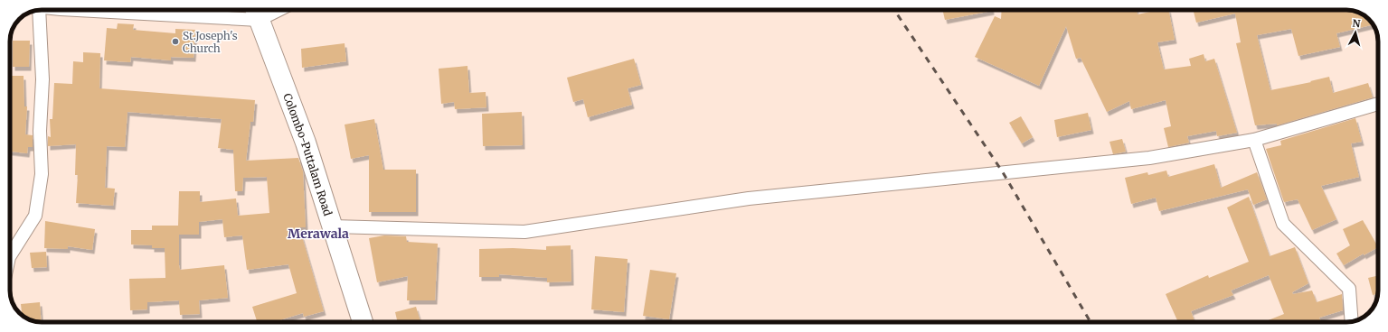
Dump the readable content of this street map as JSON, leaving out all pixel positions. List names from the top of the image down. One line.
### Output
{"streets":{"highway":["Colombo-Puttalam Road"]},"districts":["Merawala"],"places":["St.Joseph's Church"],"north":"top"}
